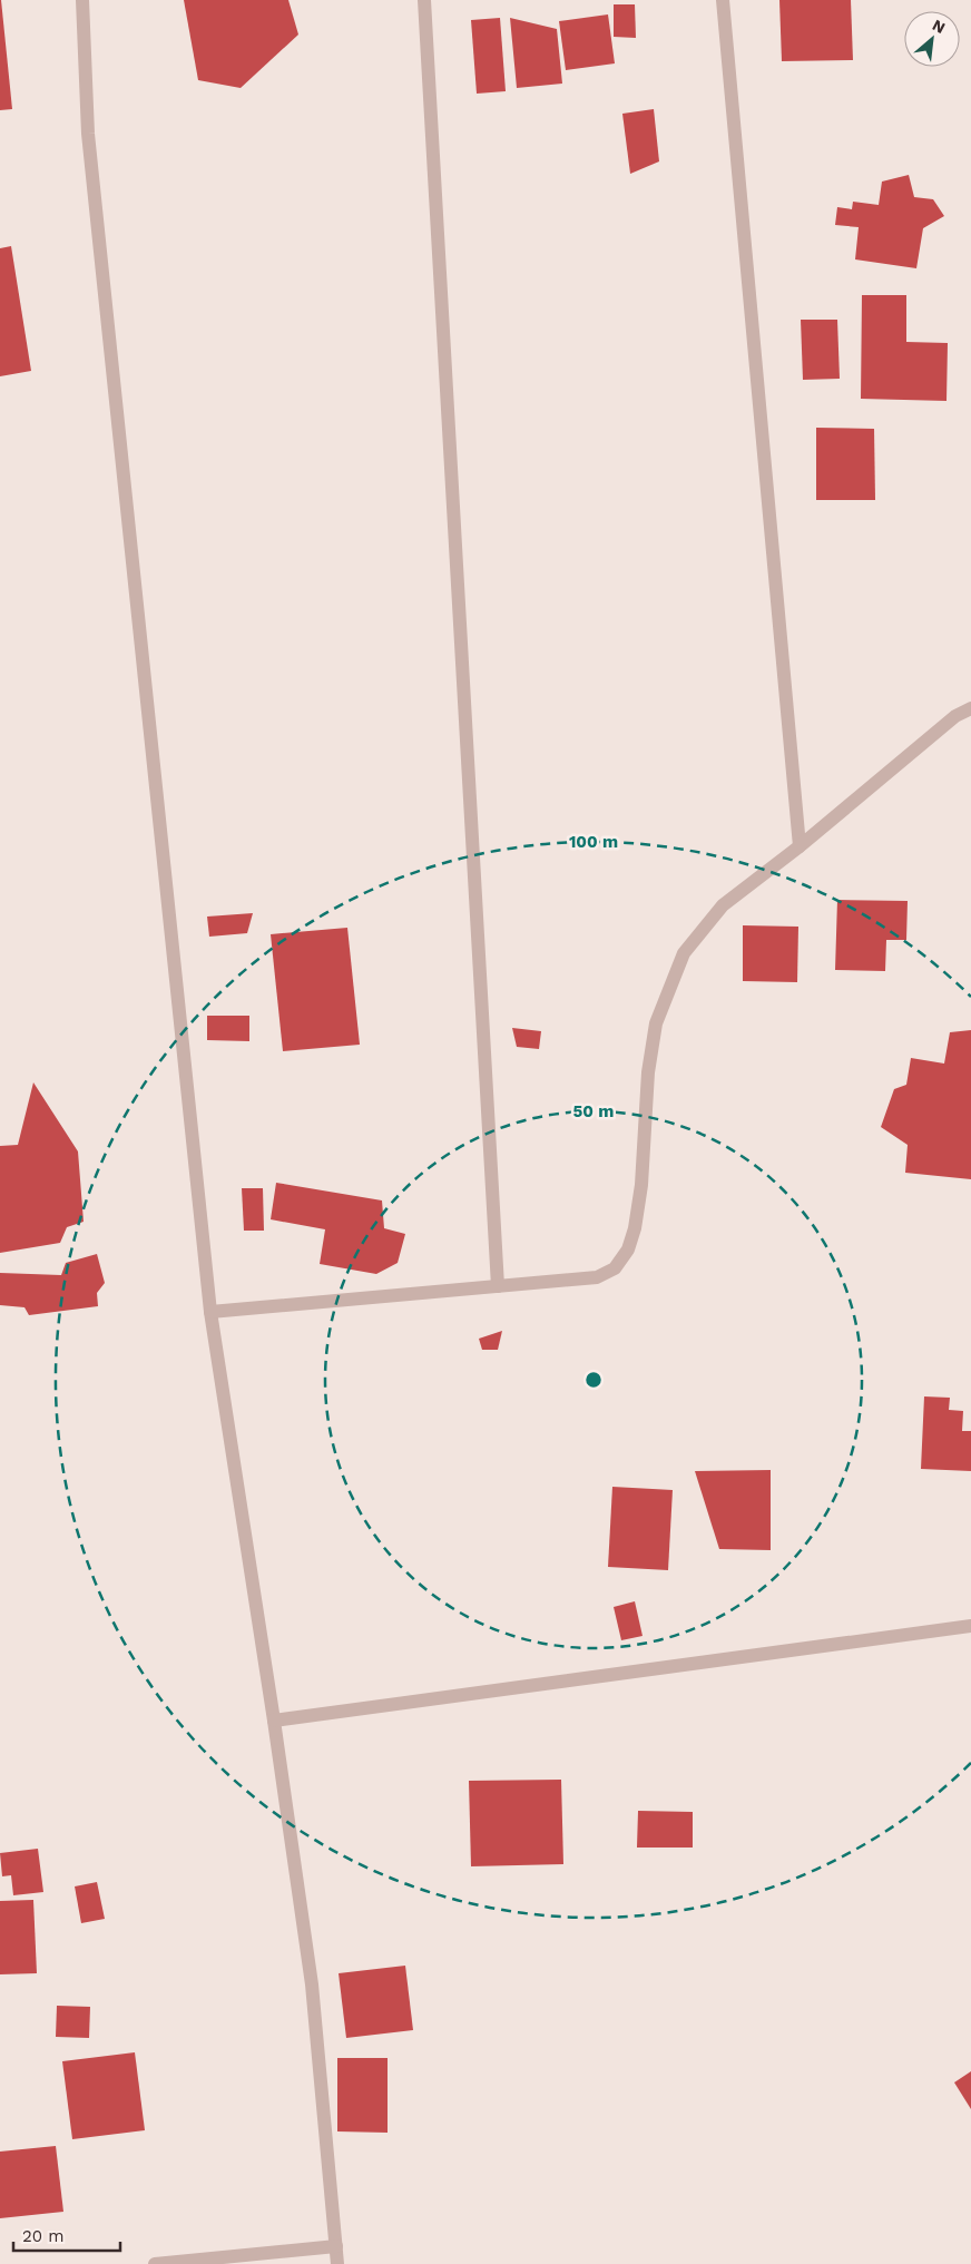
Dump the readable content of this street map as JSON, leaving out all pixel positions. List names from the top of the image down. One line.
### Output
{"scale_bar":"20 m","north":"top right","rings":["100 m","50 m"]}
